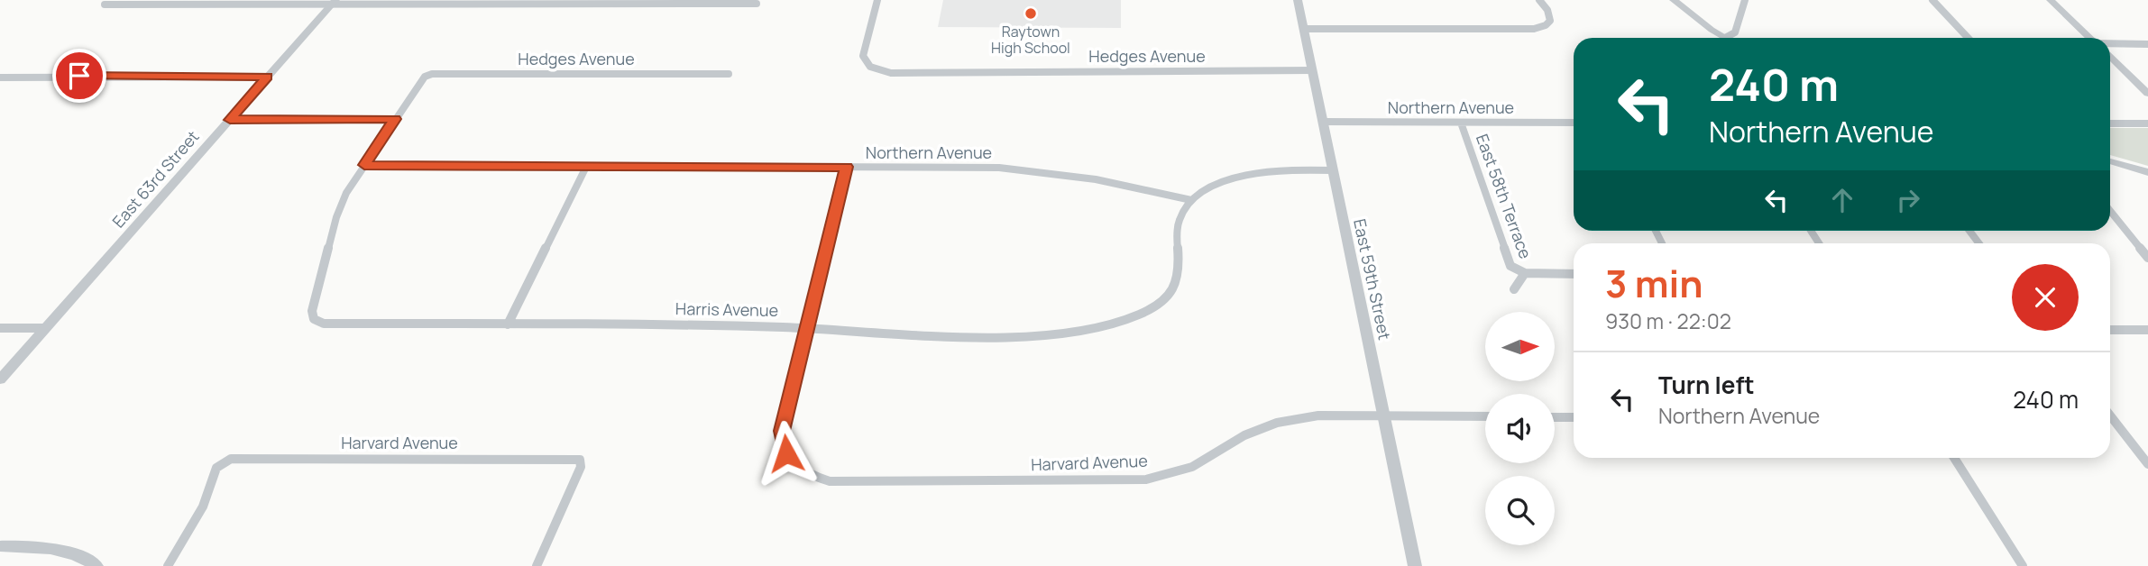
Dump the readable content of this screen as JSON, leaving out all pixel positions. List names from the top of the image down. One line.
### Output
{"streets":{"street":["Hedges Avenue","Northern Avenue","East 63rd Street","East 58th Terrace","East 59th Street","Harris Avenue","Harvard Avenue"]},"crossings":[["Hedges Avenue","East 59th Street"],["Northern Avenue","East 58th Terrace"],["Northern Avenue","East 59th Street"],["Northern Avenue","Harris Avenue"],["East 59th Street","Harvard Avenue"],["Harris Avenue","Harvard Avenue"]],"places":["Raytown High School"],"north":"right","page":{"turn":["240 m","Northern Avenue"],"heading":["3 min","930 m · 22:02"],"list":[{"name":"Turn left","note":"Northern Avenue","value":"240 m"}]}}
